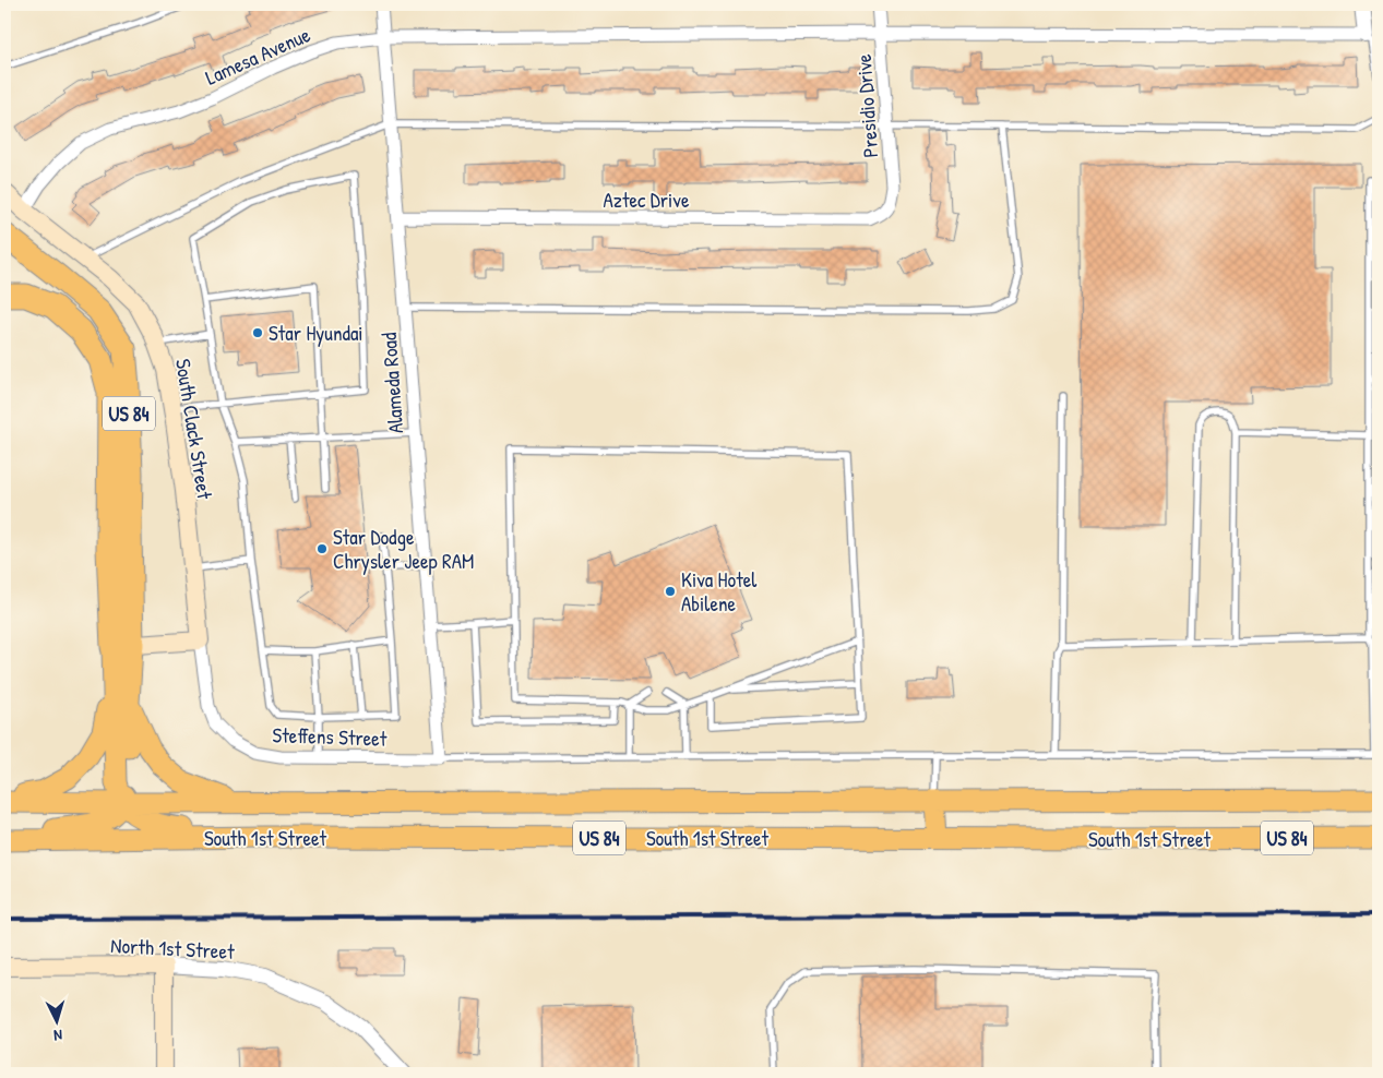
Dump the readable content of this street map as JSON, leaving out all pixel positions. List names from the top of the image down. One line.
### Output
{"streets":{"highway":["US 84","South 1st Street"],"main road":["South Clack Street","North 1st Street"],"street":["Lamesa Avenue","Presidio Drive","Aztec Drive","Alameda Road","Steffens Street"]},"crossings":[["Lamesa Avenue","Presidio Drive"],["Lamesa Avenue","Alameda Road"],["Lamesa Avenue","South Clack Street"],["Presidio Drive","Aztec Drive"],["Aztec Drive","Alameda Road"],["Alameda Road","Steffens Street"],["US 84","South 1st Street"],["South Clack Street","Steffens Street"]],"places":["Star Hyundai","Star Dodge Chrysler Jeep RAM","Kiva Hotel Abilene"],"north":"bottom"}
